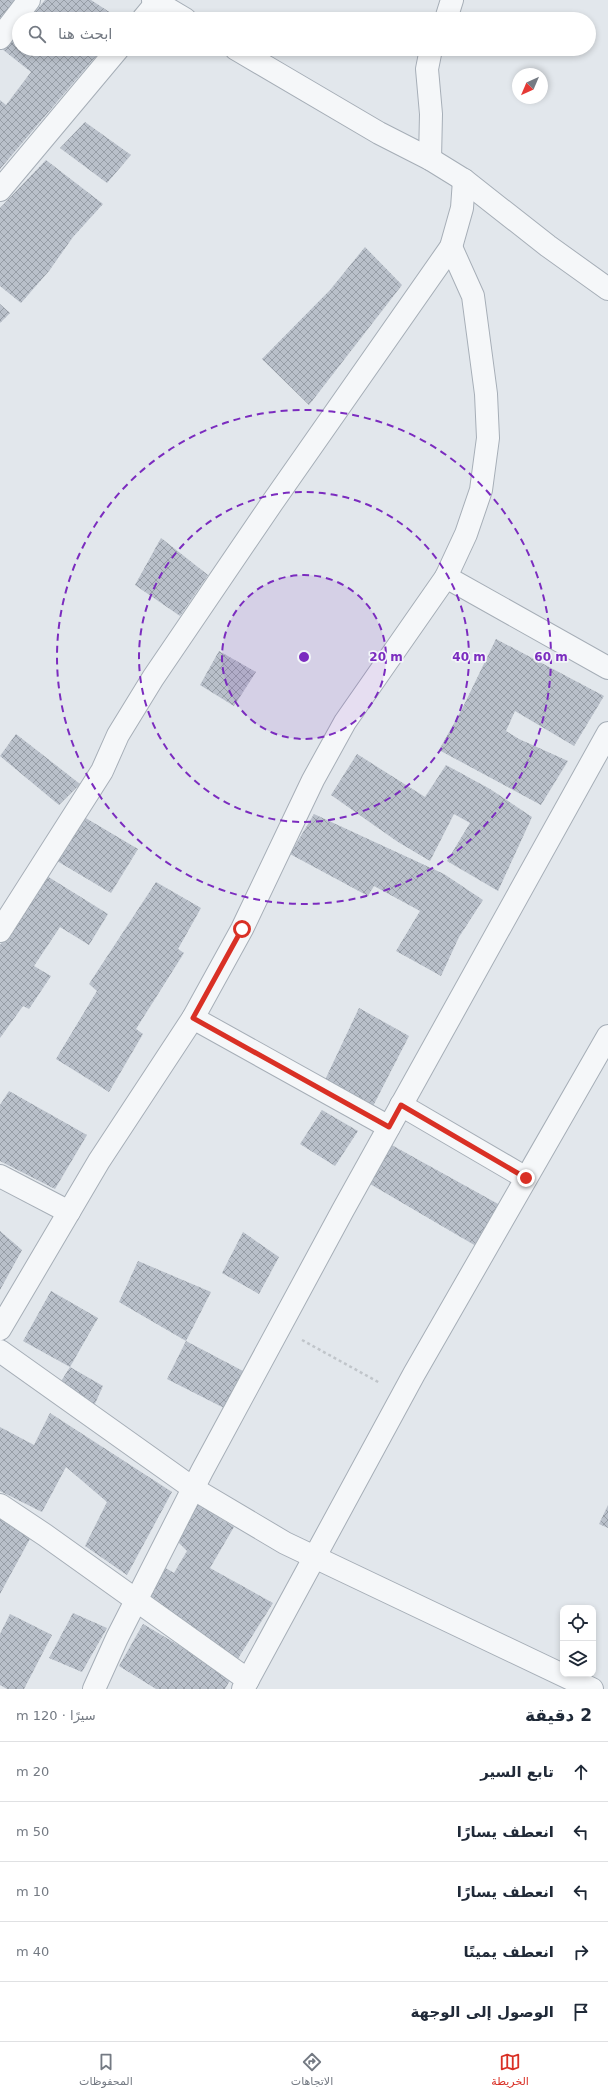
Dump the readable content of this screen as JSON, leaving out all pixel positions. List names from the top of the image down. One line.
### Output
{"north":"bottom left","page":{"search":"ابحث هنا","heading":["2 دقيقة","سيرًا · 120 m"],"list":[["تابع السير","20 m"],["انعطف يسارًا","50 m"],["انعطف يسارًا","10 m"],["انعطف يمينًا","40 m"],"الوصول إلى الوجهة"],"nav":["الخريطة","الاتجاهات","المحفوظات"]},"rings":["20 m","40 m","60 m"]}
